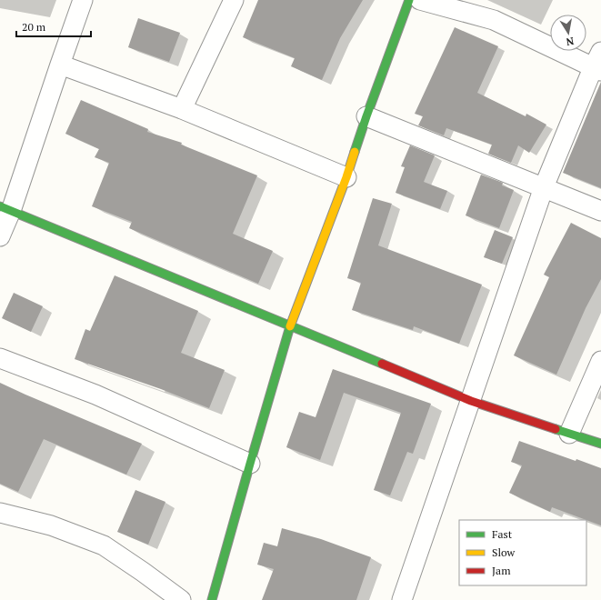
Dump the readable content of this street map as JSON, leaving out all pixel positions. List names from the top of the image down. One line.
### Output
{"legend":["Fast","Slow","Jam"],"scale_bar":"20 m","north":"bottom"}
